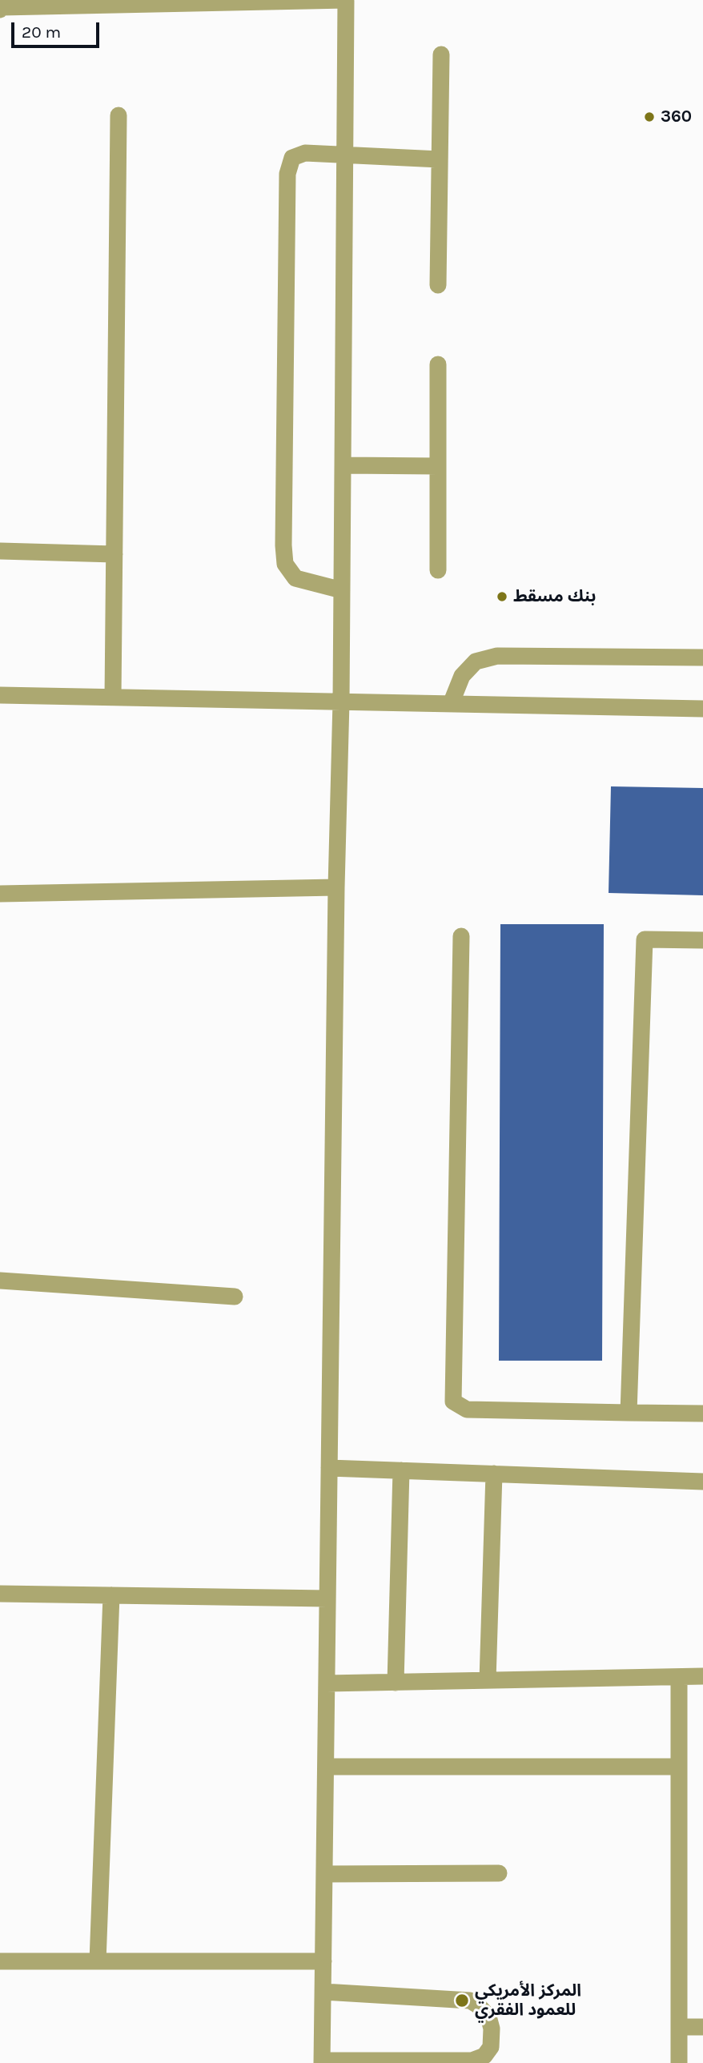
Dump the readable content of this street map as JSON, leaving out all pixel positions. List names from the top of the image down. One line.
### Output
{"places":["360","بنك مسقط","المركز الأمريكي للعمود الفقري"],"scale_bar":"20 m"}
